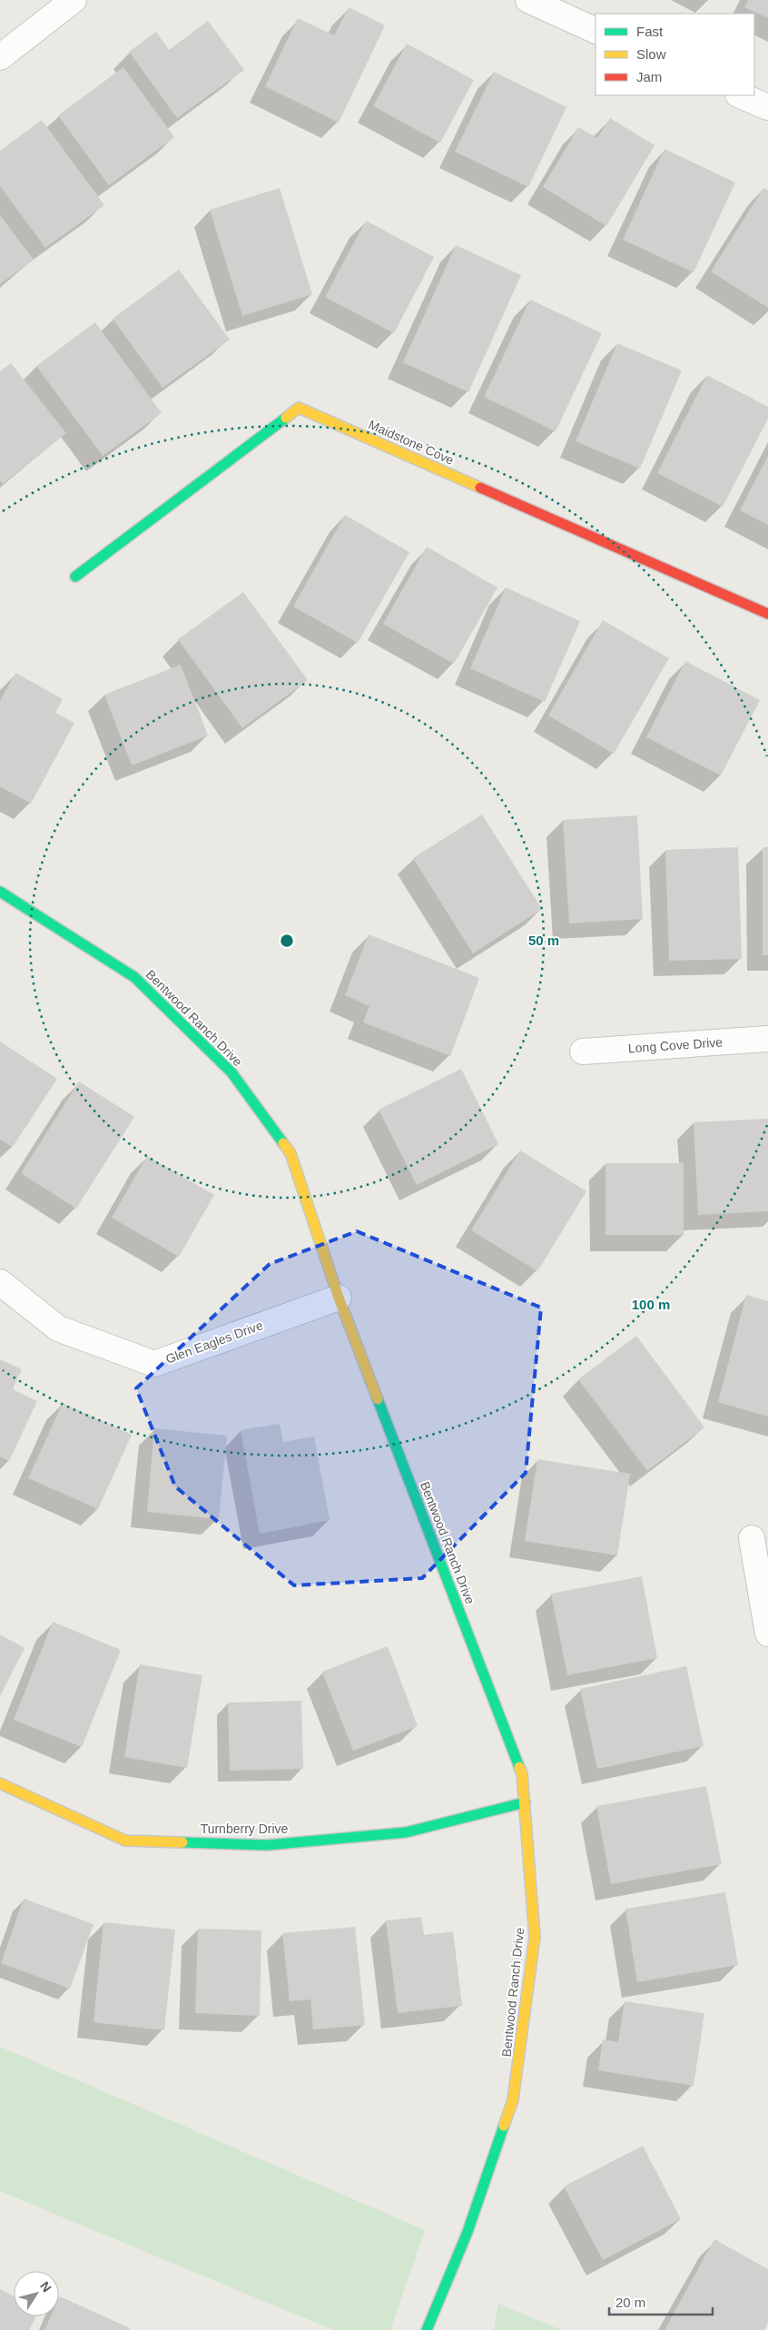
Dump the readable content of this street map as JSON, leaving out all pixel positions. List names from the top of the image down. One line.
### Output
{"streets":{"street":["Maidstone Cove","Bentwood Ranch Drive","Long Cove Drive","Glen Eagles Drive","Turnberry Drive"]},"crossings":[["Bentwood Ranch Drive","Glen Eagles Drive"],["Bentwood Ranch Drive","Turnberry Drive"]],"legend":["Fast","Slow","Jam"],"scale_bar":"20 m","north":"top right","rings":["50 m","100 m"]}
